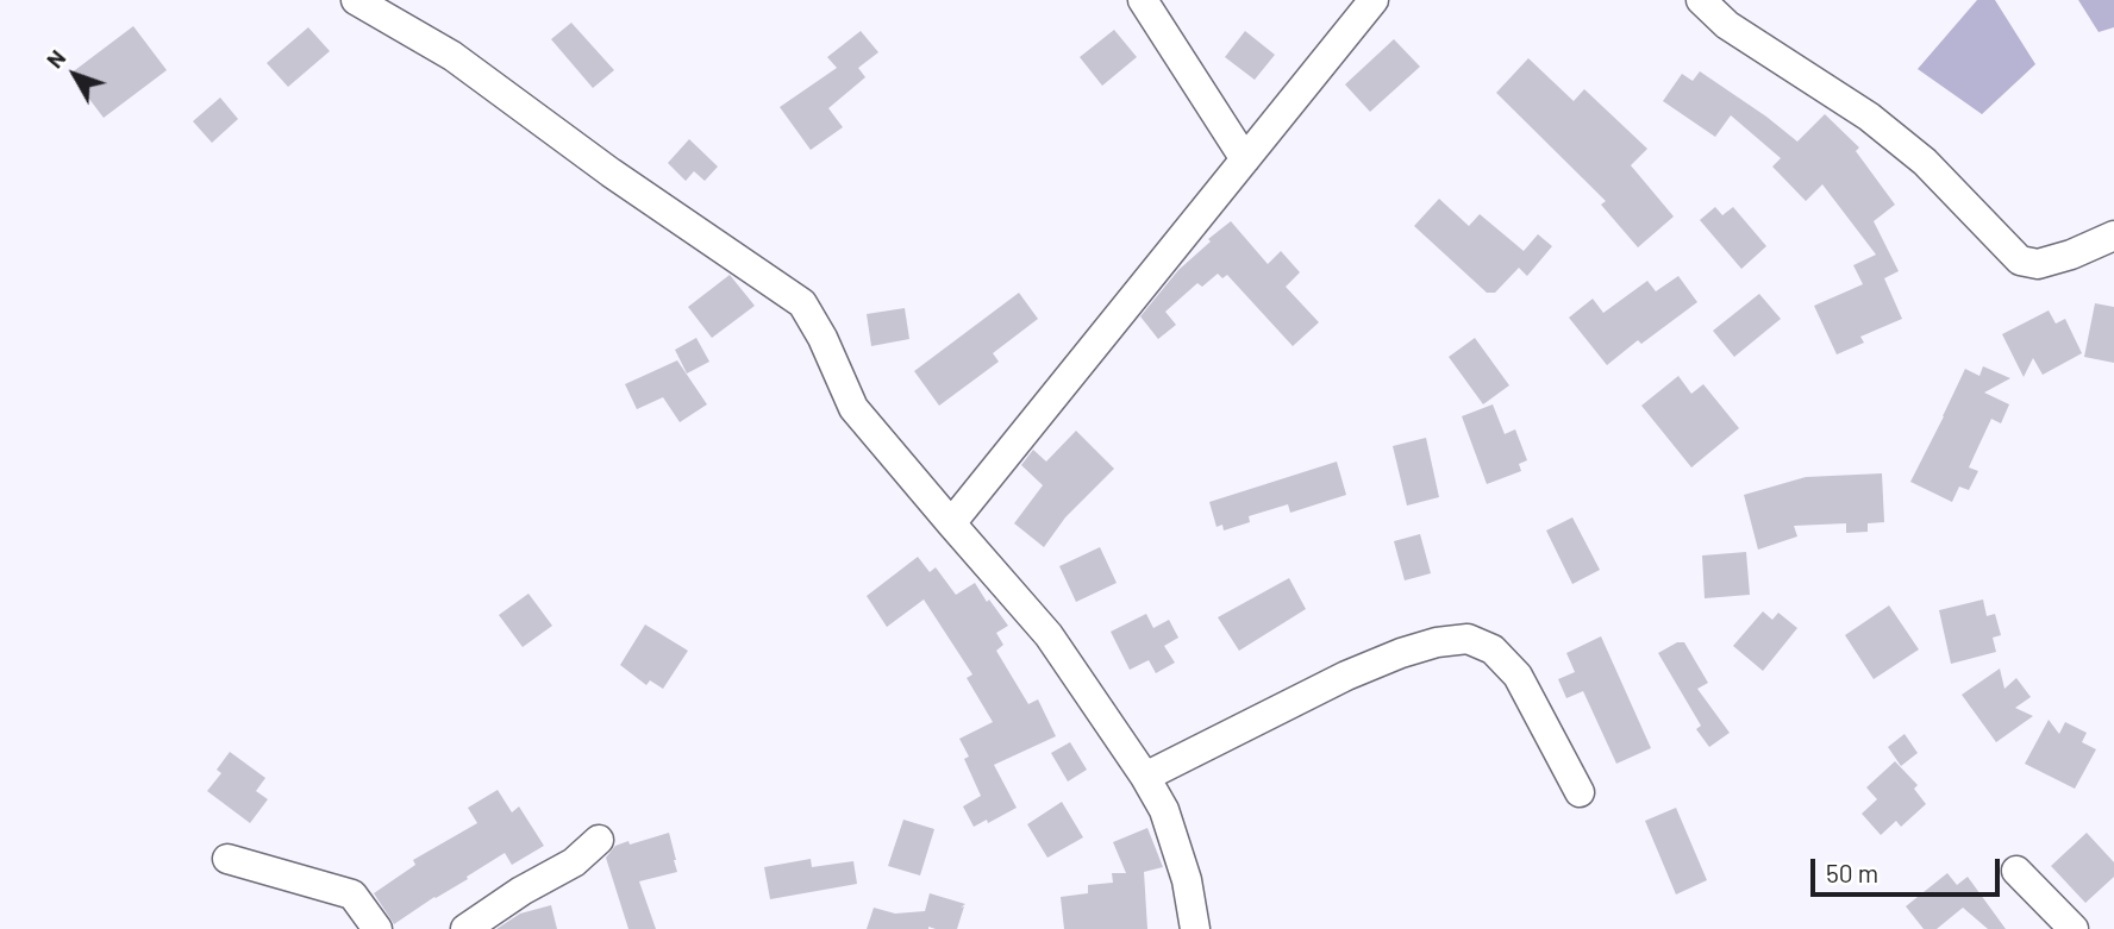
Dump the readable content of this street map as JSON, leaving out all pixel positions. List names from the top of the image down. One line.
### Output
{"scale_bar":"50 m","north":"top left"}
